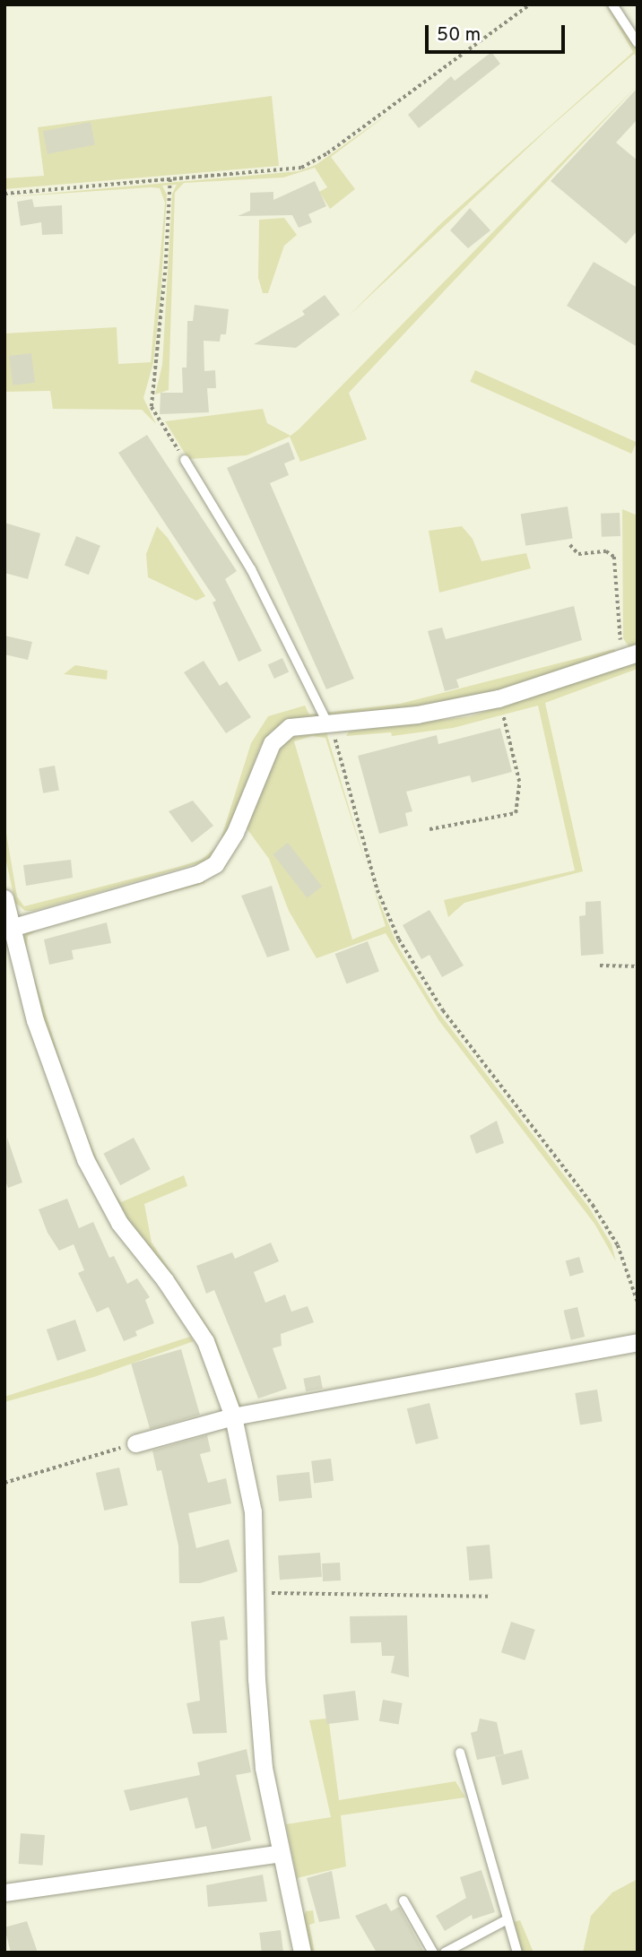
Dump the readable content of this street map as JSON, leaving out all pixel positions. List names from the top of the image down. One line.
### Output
{"scale_bar":"50 m"}
